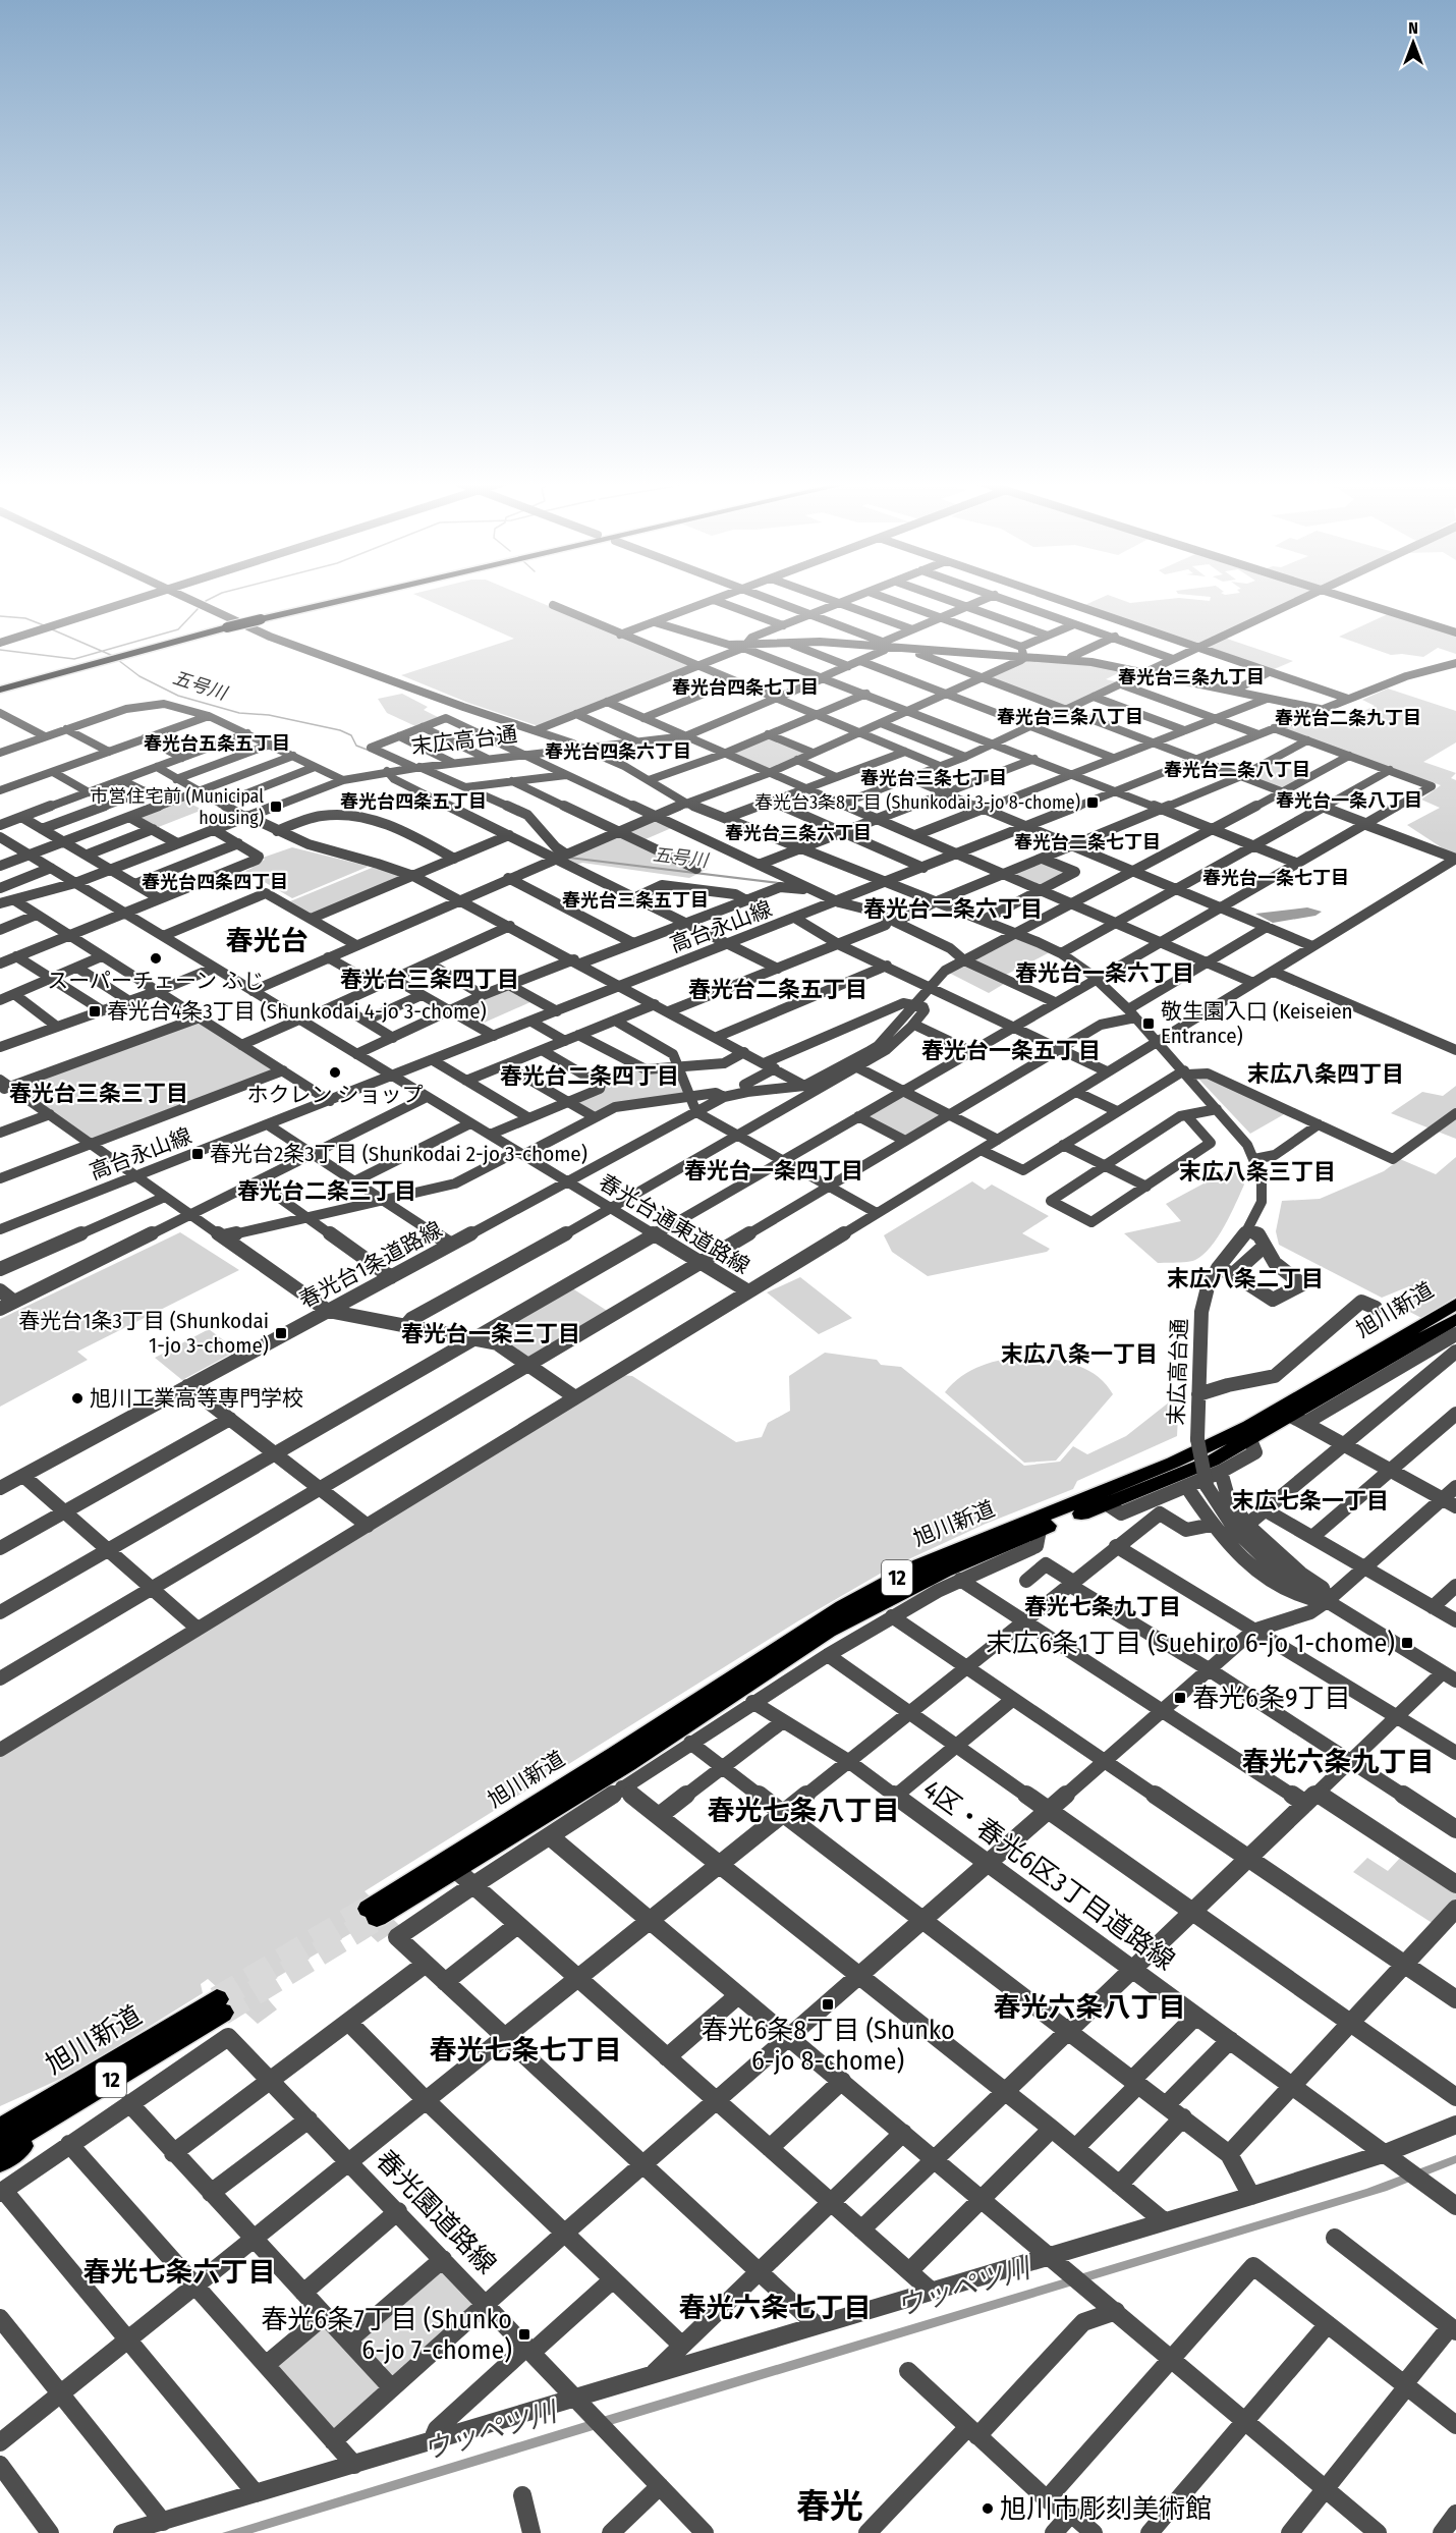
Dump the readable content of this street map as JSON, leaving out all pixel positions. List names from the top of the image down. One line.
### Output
{"streets":{"highway":["旭川新道","12"],"street":["末広高台通","高台永山線","春光台通東道路線","春光台1条道路線","4区・春光6区3丁目道路線","春光園道路線"]},"crossings":[["末広高台通","高台永山線"],["末広高台通","春光台通東道路線"],["高台永山線","春光台通東道路線"],["春光台通東道路線","春光台1条道路線"],["旭川新道","12"]],"districts":["春光台三条九丁目","春光台四条七丁目","春光台三条八丁目","春光台二条九丁目","春光台五条五丁目","春光台四条六丁目","春光台二条八丁目","春光台三条七丁目","春光台一条八丁目","春光台四条五丁目","春光台三条六丁目","春光台二条七丁目","春光台一条七丁目","春光台四条四丁目","春光台三条五丁目","春光台二条六丁目","春光台","春光台一条六丁目","春光台三条四丁目","春光台二条五丁目","春光台一条五丁目","末広八条四丁目","春光台二条四丁目","春光台三条三丁目","春光台一条四丁目","末広八条三丁目","春光台二条三丁目","末広八条二丁目","春光台一条三丁目","末広八条一丁目","末広七条一丁目","春光七条九丁目","春光六条九丁目","春光七条八丁目","春光六条八丁目","春光七条七丁目","春光七条六丁目","春光六条七丁目","春光"],"water":["五号川","ウッペツ川"],"places":{"transit":["春光台3条8丁目 (Shunkodai 3-jo 8-chome)","市営住宅前 (Municipal housing)","春光台4条3丁目 (Shunkodai 4-jo 3-chome)","敬生園入口 (Keiseien Entrance)","春光台2条3丁目 (Shunkodai 2-jo 3-chome)","春光台1条3丁目 (Shunkodai 1-jo 3-chome)","末広6条1丁目 (Suehiro 6-jo 1-chome)","春光6条9丁目","春光6条8丁目 (Shunko 6-jo 8-chome)","春光6条7丁目 (Shunko 6-jo 7-chome)"],"other":["スーパーチェーン ふじ","ホクレン ショップ","旭川工業高等専門学校","旭川市彫刻美術館"]},"north":"top"}
